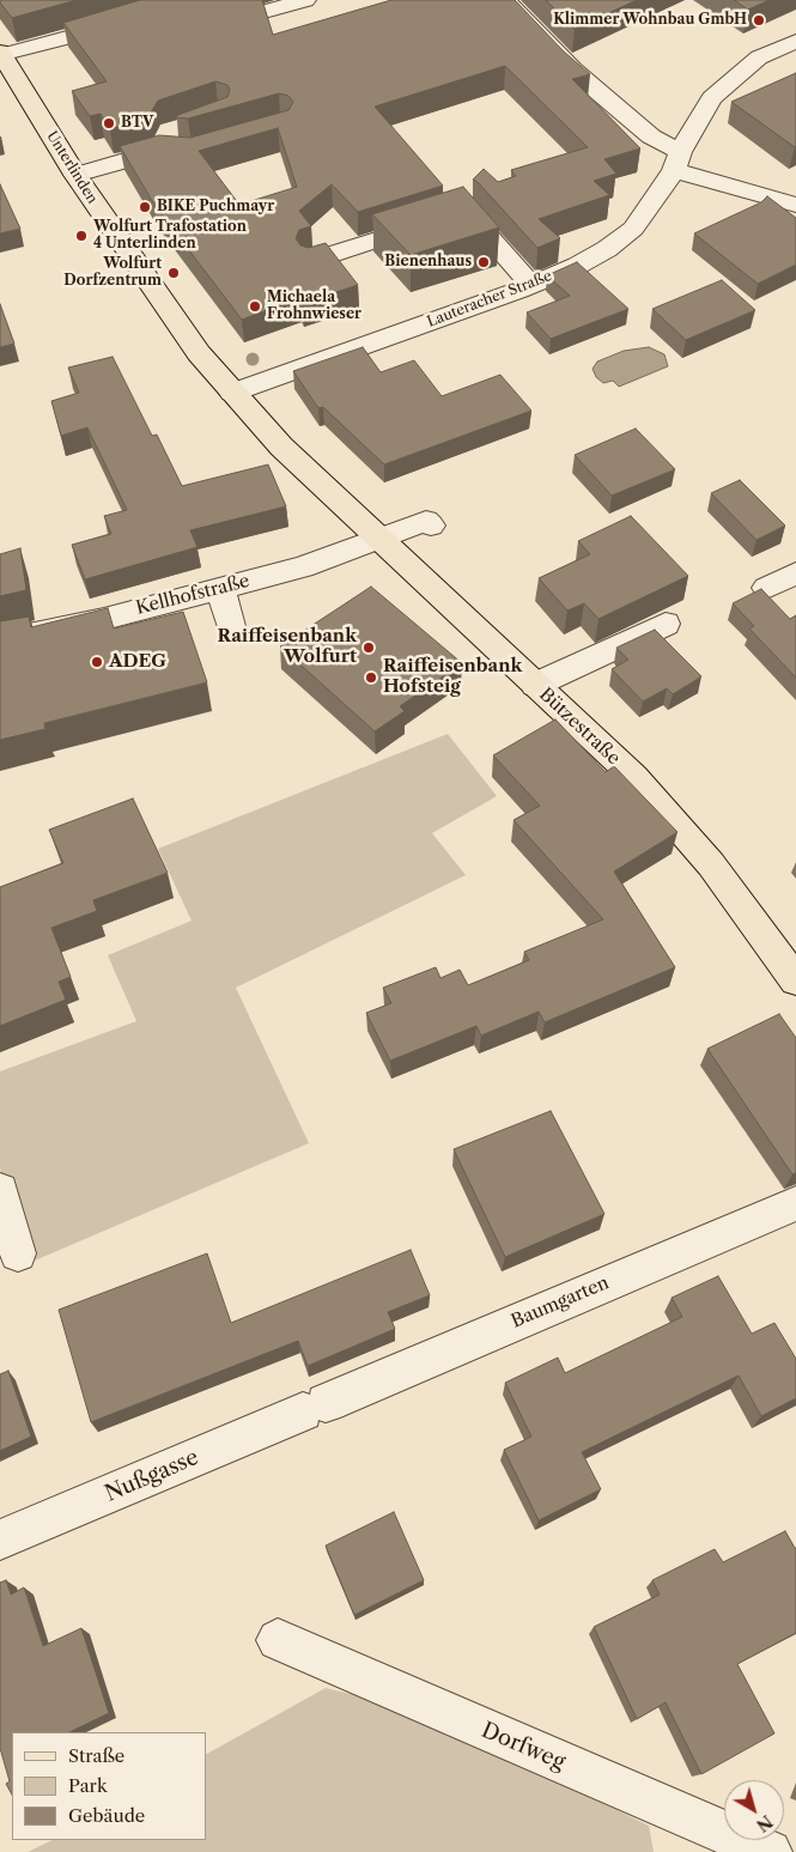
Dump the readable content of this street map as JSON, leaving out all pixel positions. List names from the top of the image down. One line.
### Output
{"streets":{"main road":["Unterlinden","Bützestraße"],"street":["Lauteracher Straße","Kellhofstraße","Baumgarten","Nußgasse","Dorfweg"]},"crossings":[["Unterlinden","Bützestraße"],["Lauteracher Straße","Bützestraße"],["Kellhofstraße","Bützestraße"],["Baumgarten","Nußgasse"]],"places":["Klimmer Wohnbau GmbH","BTV","BIKE Puchmayr","Wolfurt Trafostation 4 Unterlinden","Bienenhaus","Wolfurt Dorfzentrum","Michaela Frohnwieser","Raiffeisenbank Wolfurt","ADEG","Raiffeisenbank Hofsteig"],"legend":["Straße","Park","Gebäude"],"north":"bottom right"}
